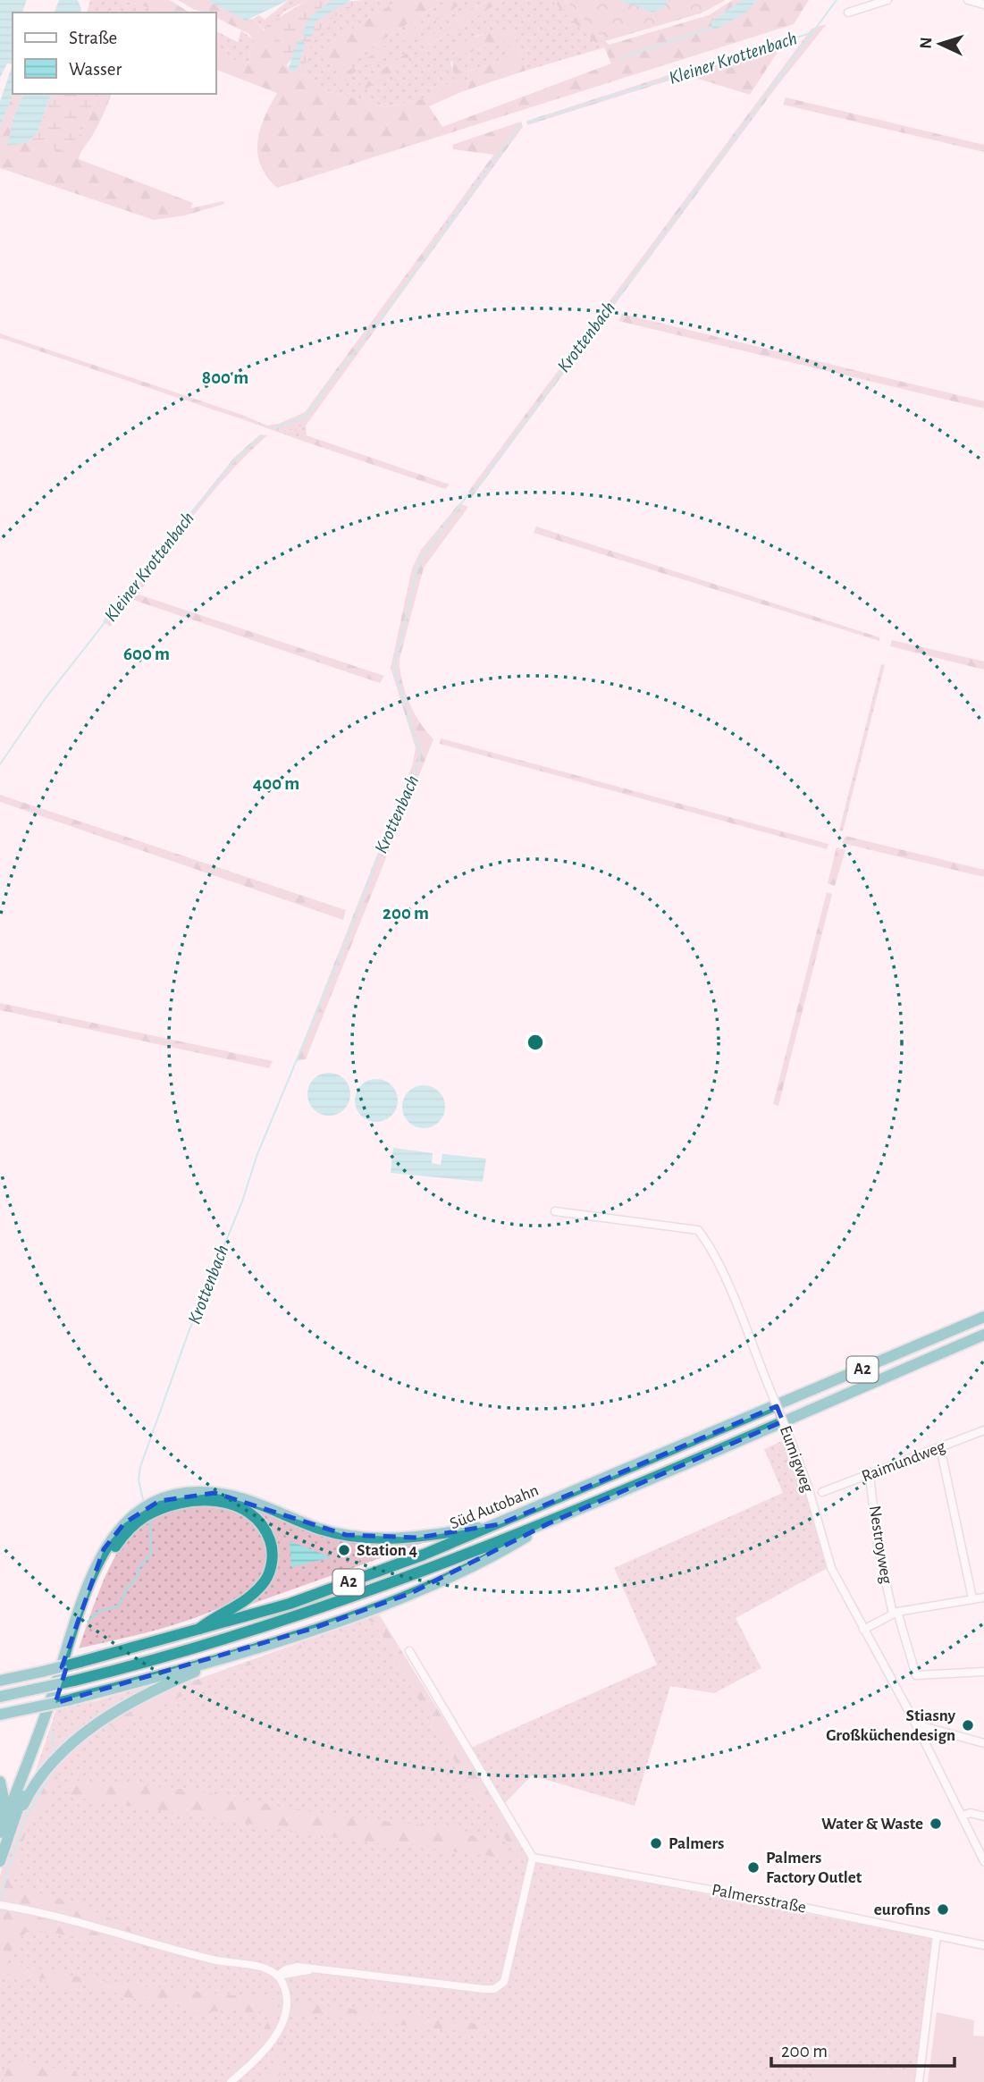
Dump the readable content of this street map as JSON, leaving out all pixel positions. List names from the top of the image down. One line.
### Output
{"streets":{"highway":["A2","Süd Autobahn"],"street":["Eumigweg","Raimundweg","Nestroyweg","Palmersstraße"]},"crossings":[["Raimundweg","Nestroyweg"]],"water":["Kleiner Krottenbach","Krottenbach"],"places":["Station 4","Stiasny Großküchendesign","Water & Waste","Palmers","Palmers Factory Outlet","eurofins"],"legend":["Straße","Wasser"],"scale_bar":"200 m","north":"left","rings":["800 m","600 m","400 m","200 m"]}
